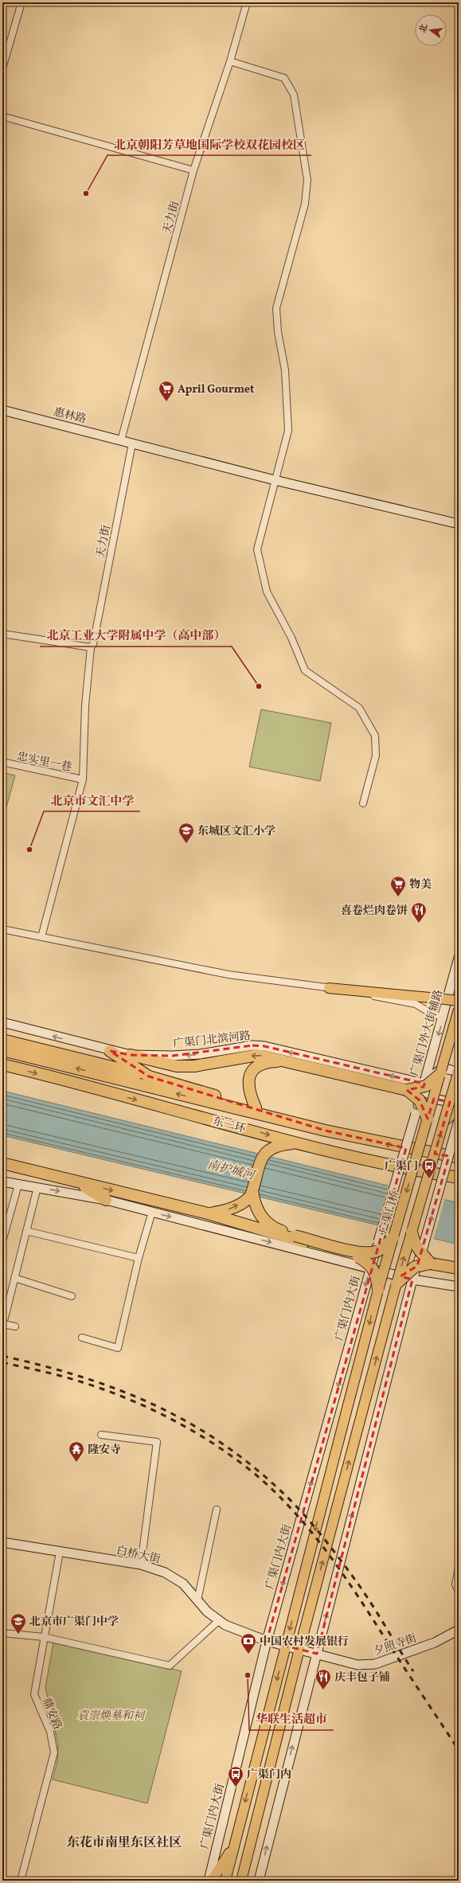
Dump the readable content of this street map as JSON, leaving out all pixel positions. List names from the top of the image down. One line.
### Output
{"streets":{"highway":["东二环"],"main road":["广渠门桥"],"street":["天力街","惠林路","忠实里一巷","广渠门外大街辅路","广渠门北滨河路","广渠门内大街","白桥大街","夕照寺街","鼎安路"]},"crossings":[["天力街","惠林路"],["天力街","忠实里一巷"],["广渠门外大街辅路","广渠门北滨河路"],["广渠门外大街辅路","广渠门桥"],["广渠门桥","广渠门内大街"],["广渠门桥","白桥大街"],["广渠门内大街","白桥大街"],["白桥大街","夕照寺街"],["白桥大街","鼎安路"]],"one_way":["广渠门外大街辅路"],"districts":["东花市南里东区社区"],"water":["南护城河"],"parks":["袁崇焕墓和祠"],"places":{"other":["北京朝阳芳草地国际学校双花园校区","北京工业大学附属中学（高中部）","北京市文汇中学","华联生活超市"],"supermarket":["April Gourmet","物美"],"school or university":["东城区文汇小学","北京市广渠门中学"],"restaurant":["喜卷烂肉卷饼","庆丰包子铺"],"bus stop":["广渠门","广渠门内"],"temple":["隆安寺"],"bank":["中国农村发展银行"]},"north":"left"}
